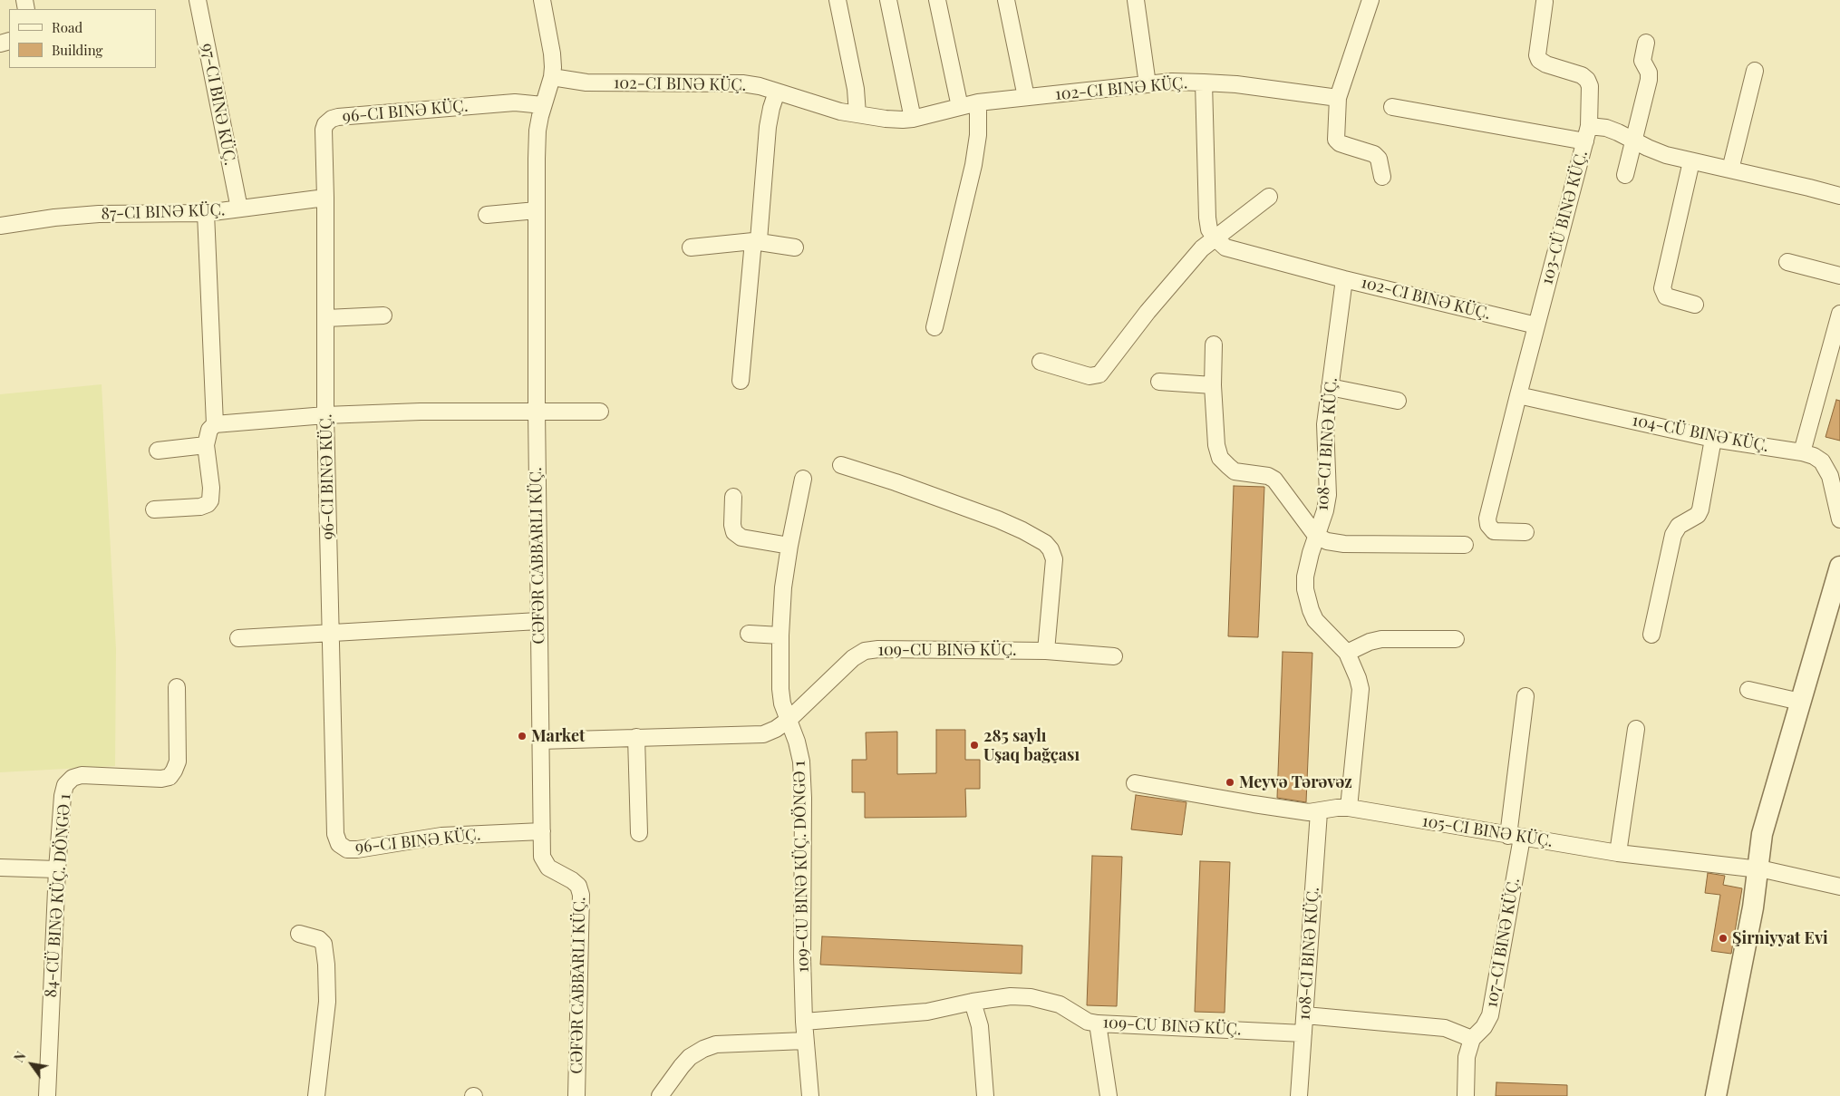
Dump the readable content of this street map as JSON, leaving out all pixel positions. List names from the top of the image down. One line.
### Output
{"streets":{"street":["102-CI BINƏ KÜÇ.","97-CI BINƏ KÜÇ.","87-CI BINƏ KÜÇ.","103-CÜ BINƏ KÜÇ.","104-CÜ BINƏ KÜÇ.","108-CI BINƏ KÜÇ.","109-CU BINƏ KÜÇ.","105-CI BINƏ KÜÇ.","109-CU BINƏ KÜÇ. DÖNGƏ 1","84-CÜ BINƏ KÜÇ. DÖNGƏ 1","107-CI BINƏ KÜÇ."]},"crossings":[["102-CI BINƏ KÜÇ.","103-CÜ BINƏ KÜÇ."],["102-CI BINƏ KÜÇ.","108-CI BINƏ KÜÇ."],["97-CI BINƏ KÜÇ.","87-CI BINƏ KÜÇ."],["103-CÜ BINƏ KÜÇ.","104-CÜ BINƏ KÜÇ."],["108-CI BINƏ KÜÇ.","109-CU BINƏ KÜÇ."],["108-CI BINƏ KÜÇ.","105-CI BINƏ KÜÇ."],["109-CU BINƏ KÜÇ.","109-CU BINƏ KÜÇ. DÖNGƏ 1"],["105-CI BINƏ KÜÇ.","107-CI BINƏ KÜÇ."]],"places":["Market","285 saylı Uşaq bağçası","Meyvə Tərəvəz","Şirniyyat Evi"],"legend":["Road","Building"],"north":"top left"}
